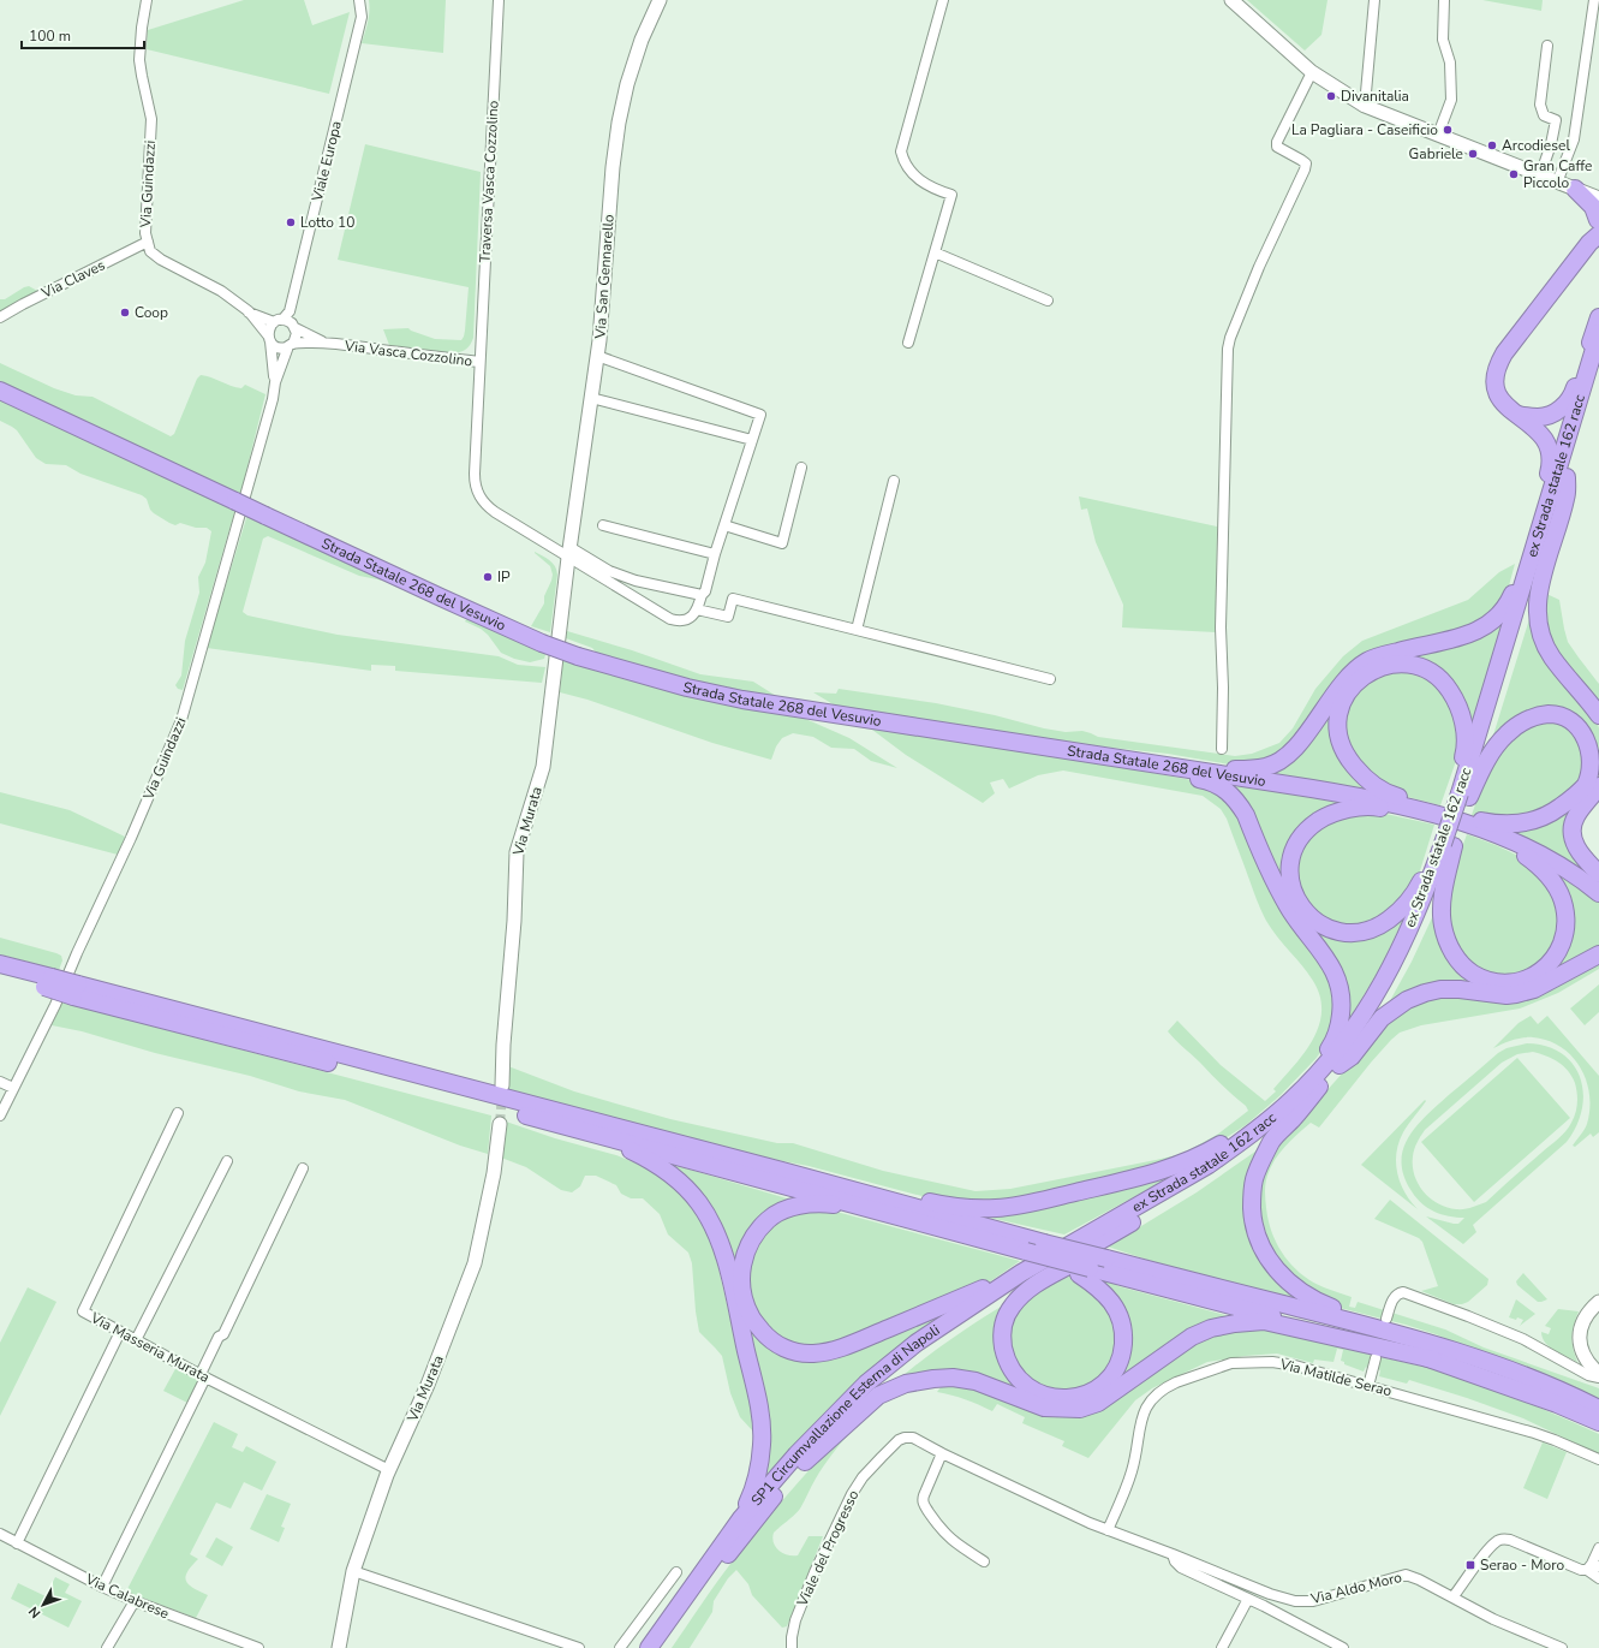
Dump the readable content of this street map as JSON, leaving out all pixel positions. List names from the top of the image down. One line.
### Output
{"streets":{"highway":["ex Strada statale 162 racc","Strada Statale 268 del Vesuvio","SP1 Circumvallazione Esterna di Napoli"],"street":["Viale Europa","Traversa Vasca Cozzolino","Via Guindazzi","Via San Gennarello","Via Claves","Via Vasca Cozzolino","Via Murata","Via Masseria Murata","Via Matilde Serao","Viale del Progresso","Via Aldo Moro","Via Calabrese"]},"crossings":[["Viale Europa","Via Guindazzi"],["Viale Europa","Via Vasca Cozzolino"],["Traversa Vasca Cozzolino","Via Vasca Cozzolino"],["Via Guindazzi","Via Claves"],["Via Guindazzi","Via Vasca Cozzolino"],["Via San Gennarello","Via Vasca Cozzolino"],["Via San Gennarello","Via Murata"],["Via Vasca Cozzolino","Via Murata"],["ex Strada statale 162 racc","SP1 Circumvallazione Esterna di Napoli"],["Via Murata","Via Masseria Murata"],["Via Matilde Serao","Via Aldo Moro"],["Viale del Progresso","Via Aldo Moro"]],"places":{"other":["Divanitalia","La Pagliara - Caseificio","Arcodiesel","Gabriele","Gran Caffe Piccolo","Lotto 10","Coop","IP"],"transit":["Serao - Moro"]},"scale_bar":"100 m","north":"bottom left"}
